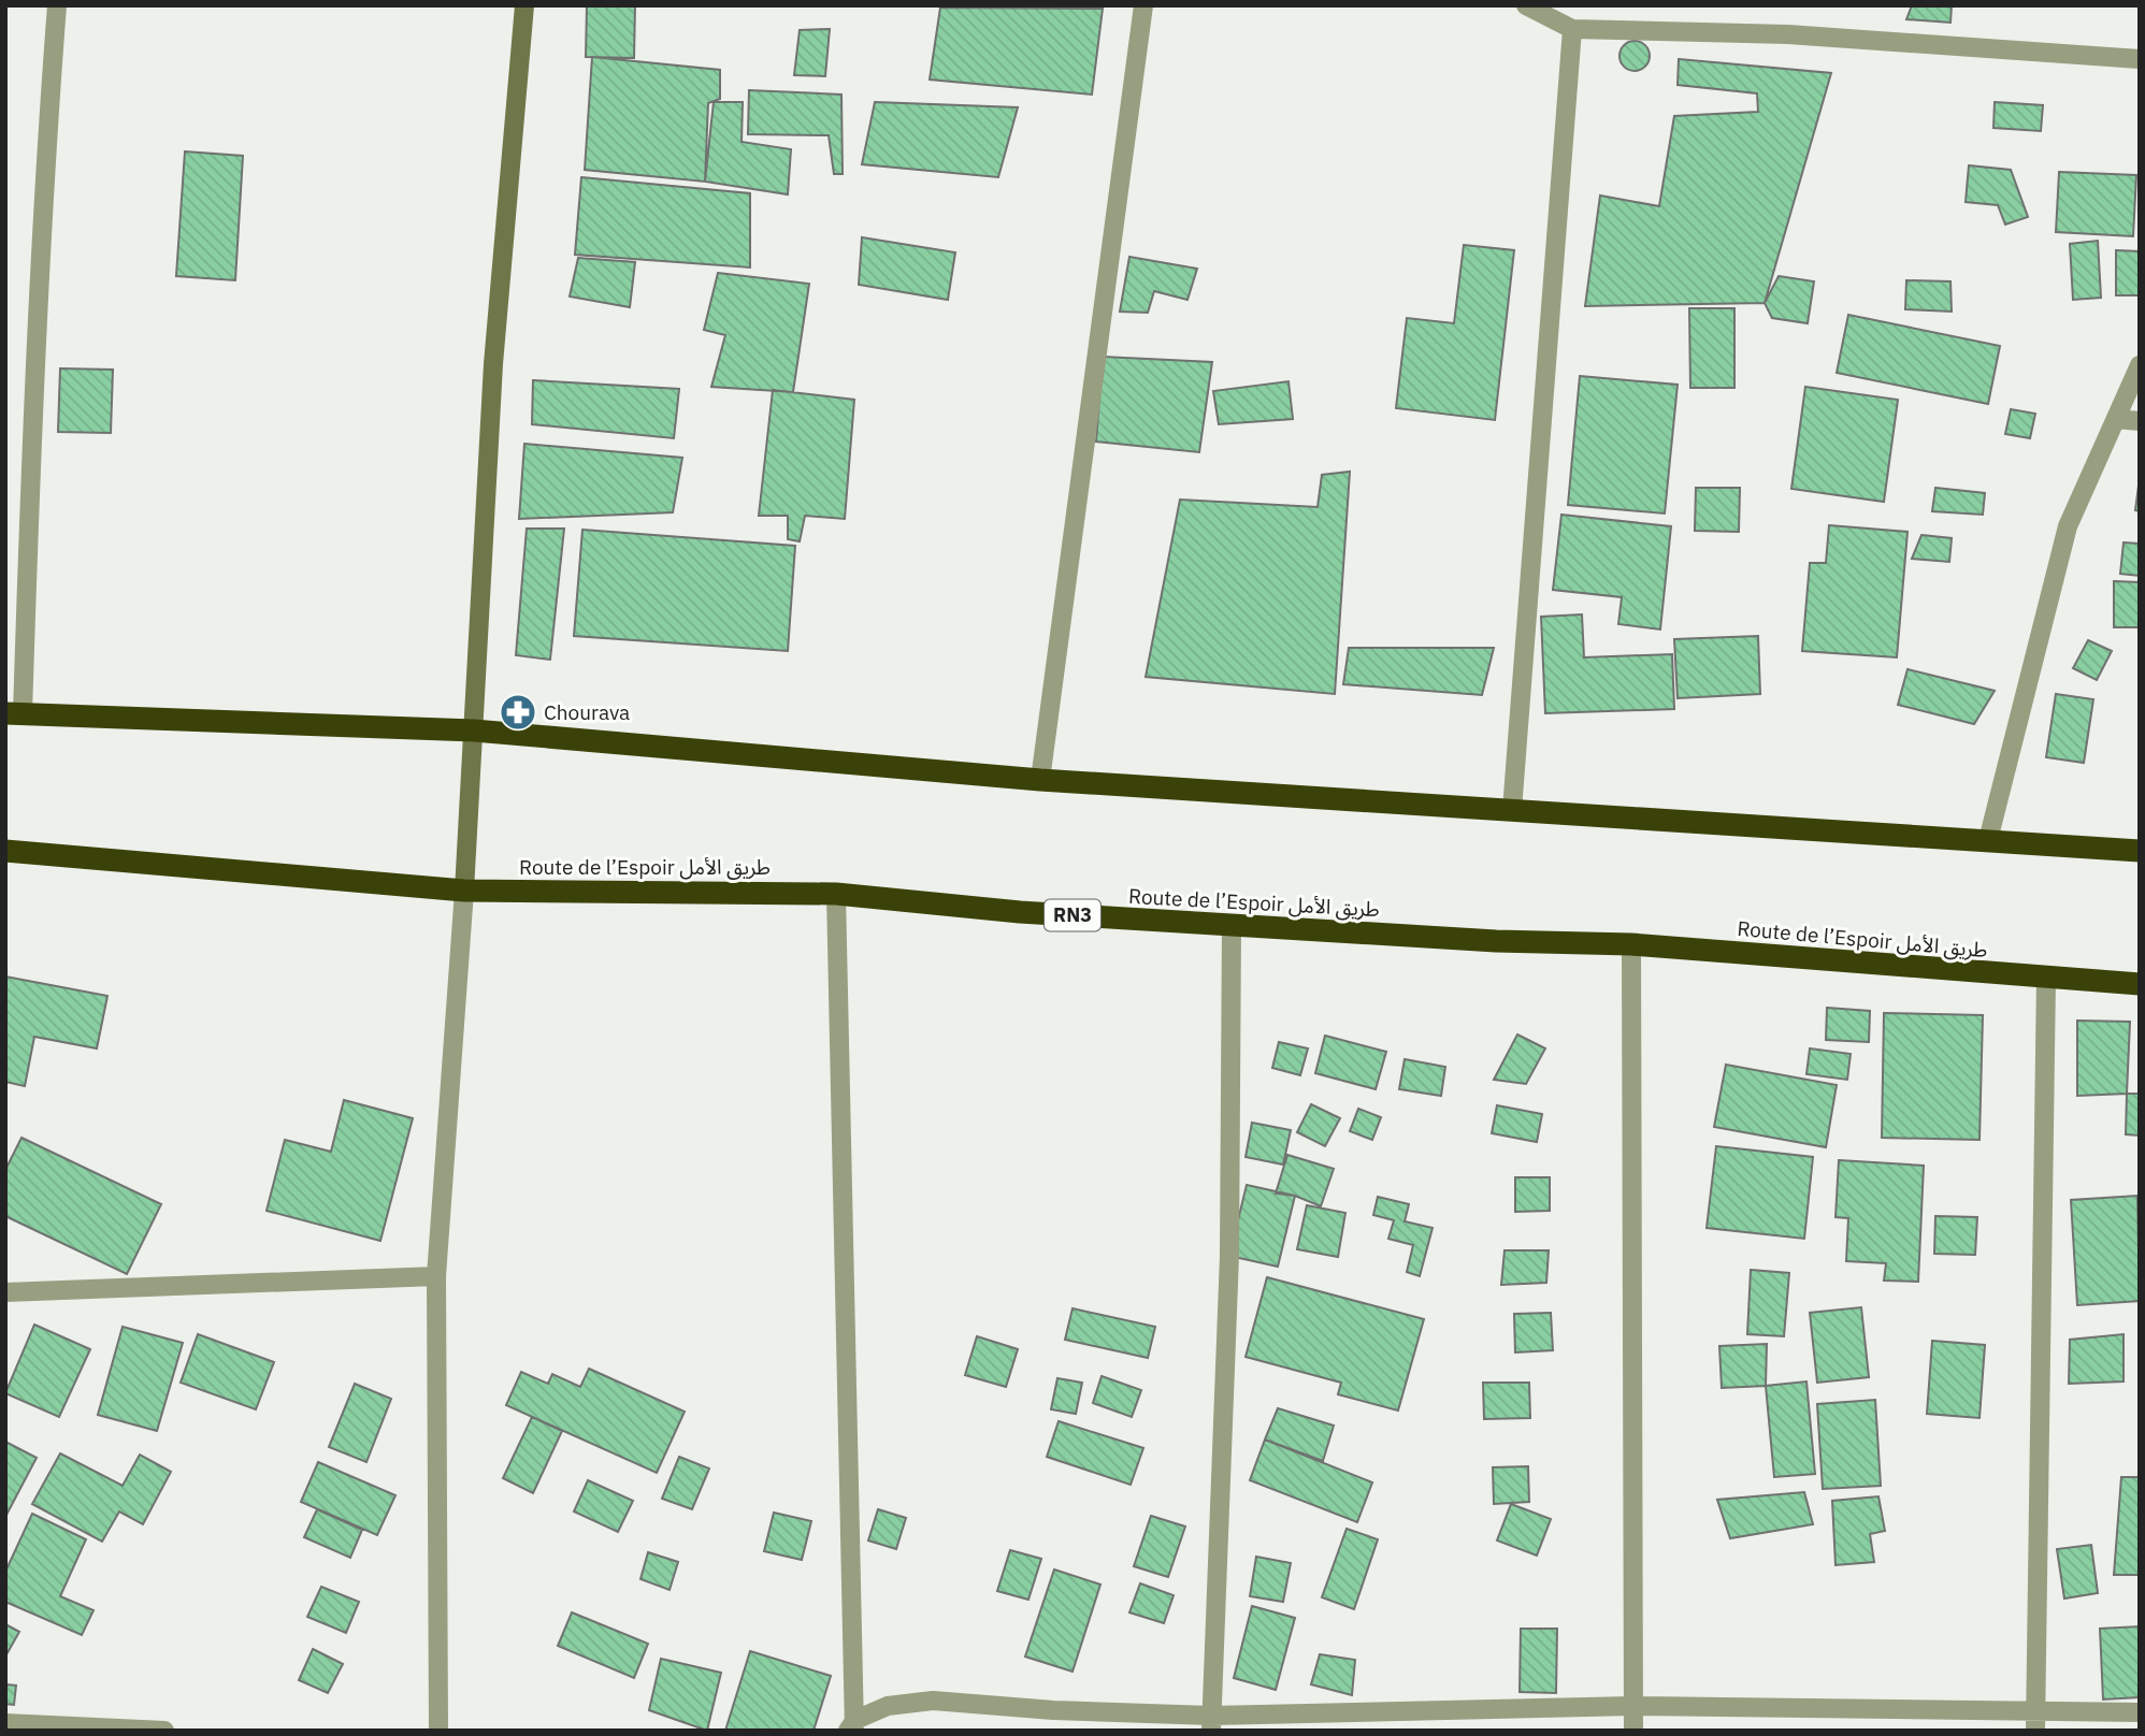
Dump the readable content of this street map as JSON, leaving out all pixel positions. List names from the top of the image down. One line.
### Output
{"streets":{"highway":["Route de l’Espoir طريق الأمل","RN3"]},"places":{"pharmacy":["Chourava"]}}
